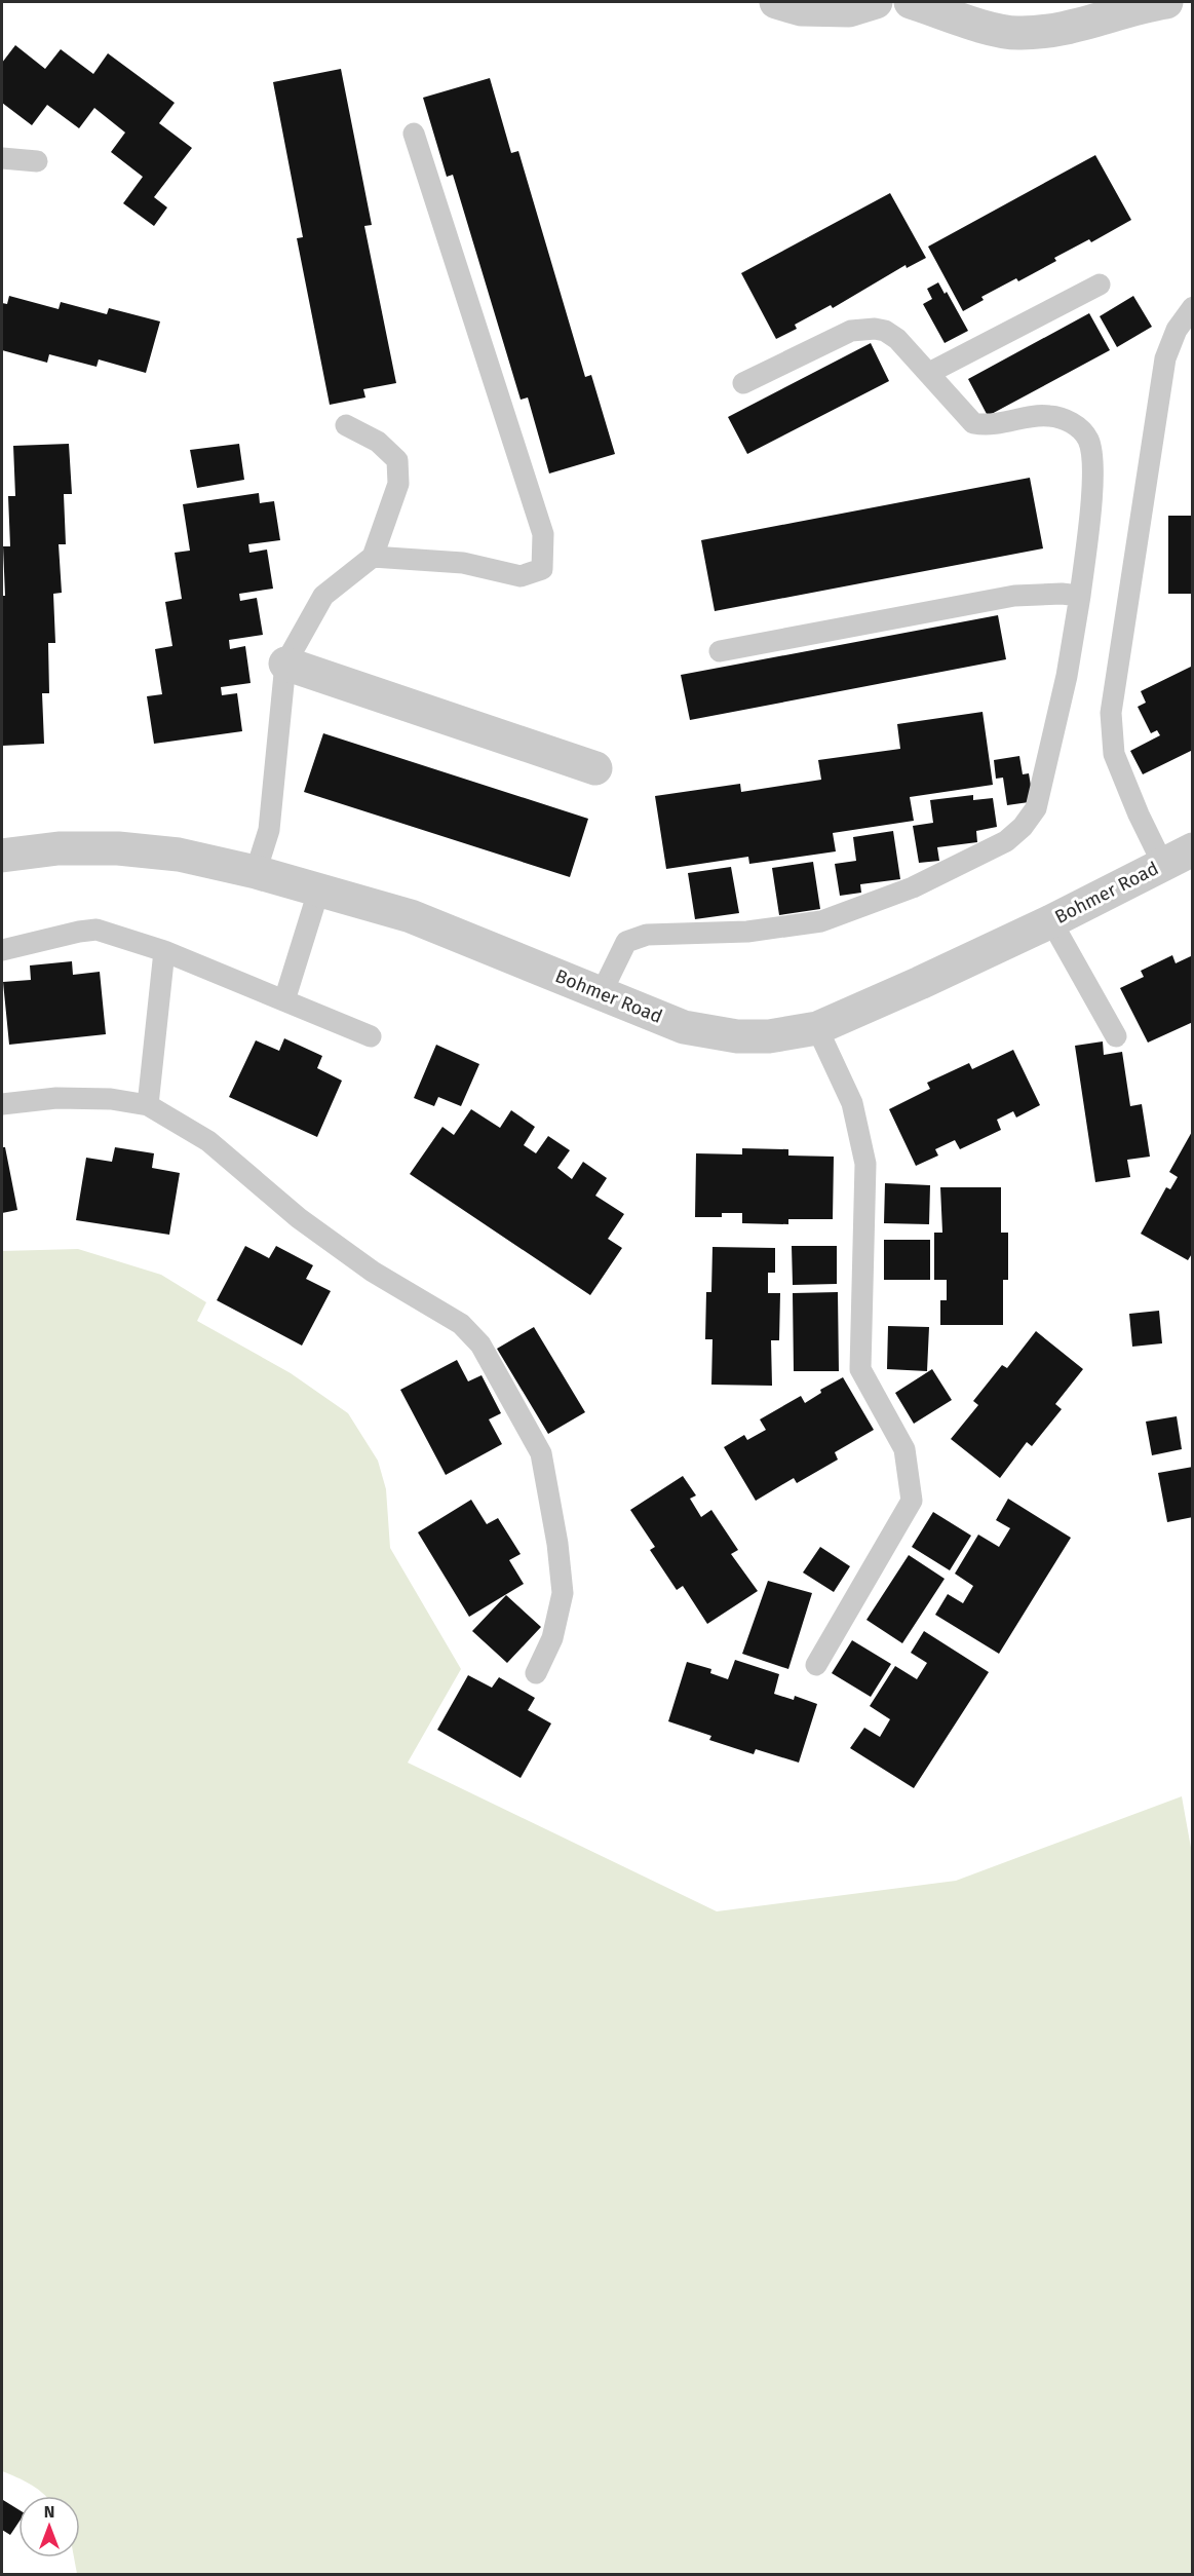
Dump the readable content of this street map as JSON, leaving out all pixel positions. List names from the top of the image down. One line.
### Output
{"streets":{"street":["Bohmer Road"]},"north":"top"}
